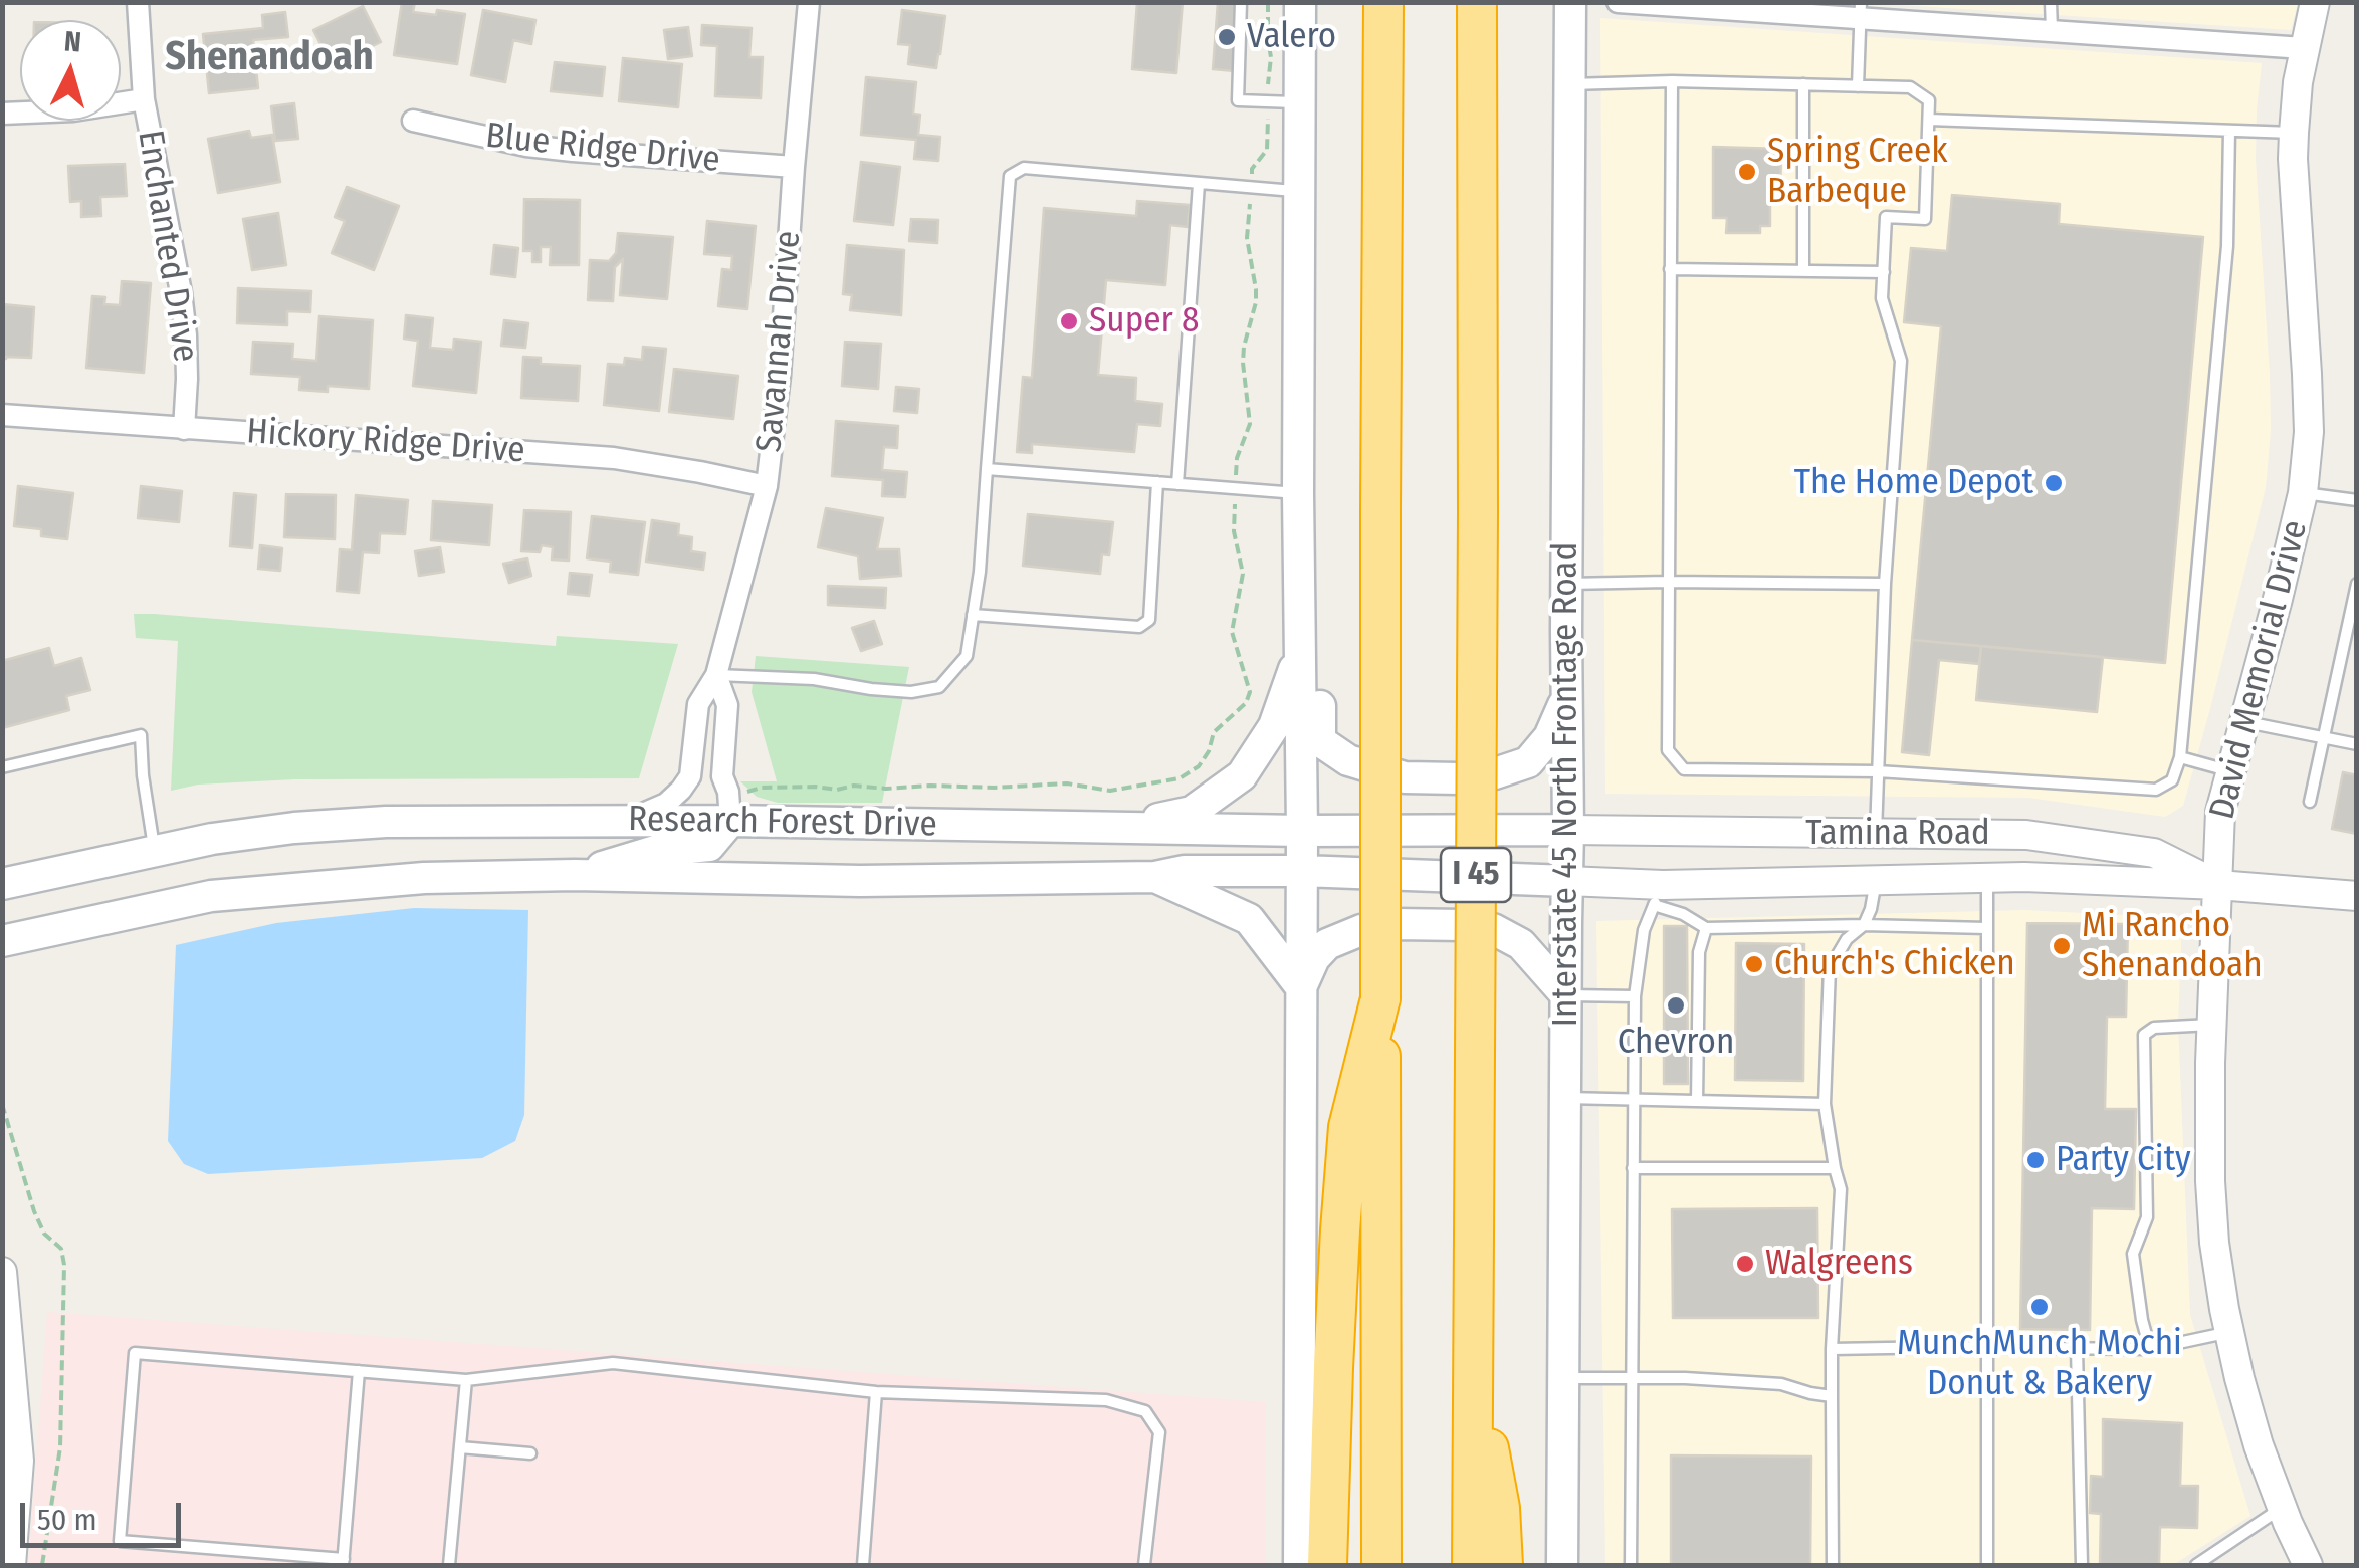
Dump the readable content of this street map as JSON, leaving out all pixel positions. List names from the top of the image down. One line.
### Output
{"streets":{"highway":["I 45"],"main road":["Interstate 45 North Frontage Road","Research Forest Drive"],"street":["Blue Ridge Drive","Enchanted Drive","Savannah Drive","Hickory Ridge Drive","David Memorial Drive","Tamina Road"]},"crossings":[["Blue Ridge Drive","Savannah Drive"],["Enchanted Drive","Hickory Ridge Drive"],["Savannah Drive","Hickory Ridge Drive"],["Savannah Drive","Research Forest Drive"],["David Memorial Drive","Tamina Road"],["Interstate 45 North Frontage Road","Research Forest Drive"],["Interstate 45 North Frontage Road","Tamina Road"],["Research Forest Drive","Tamina Road"]],"districts":["Shenandoah"],"places":["Valero","Spring Creek Barbeque","Super 8","The Home Depot","Mi Rancho Shenandoah","Church's Chicken","Chevron","Party City","Walgreens","MunchMunch Mochi Donut & Bakery"],"scale_bar":"50 m","north":"top"}
